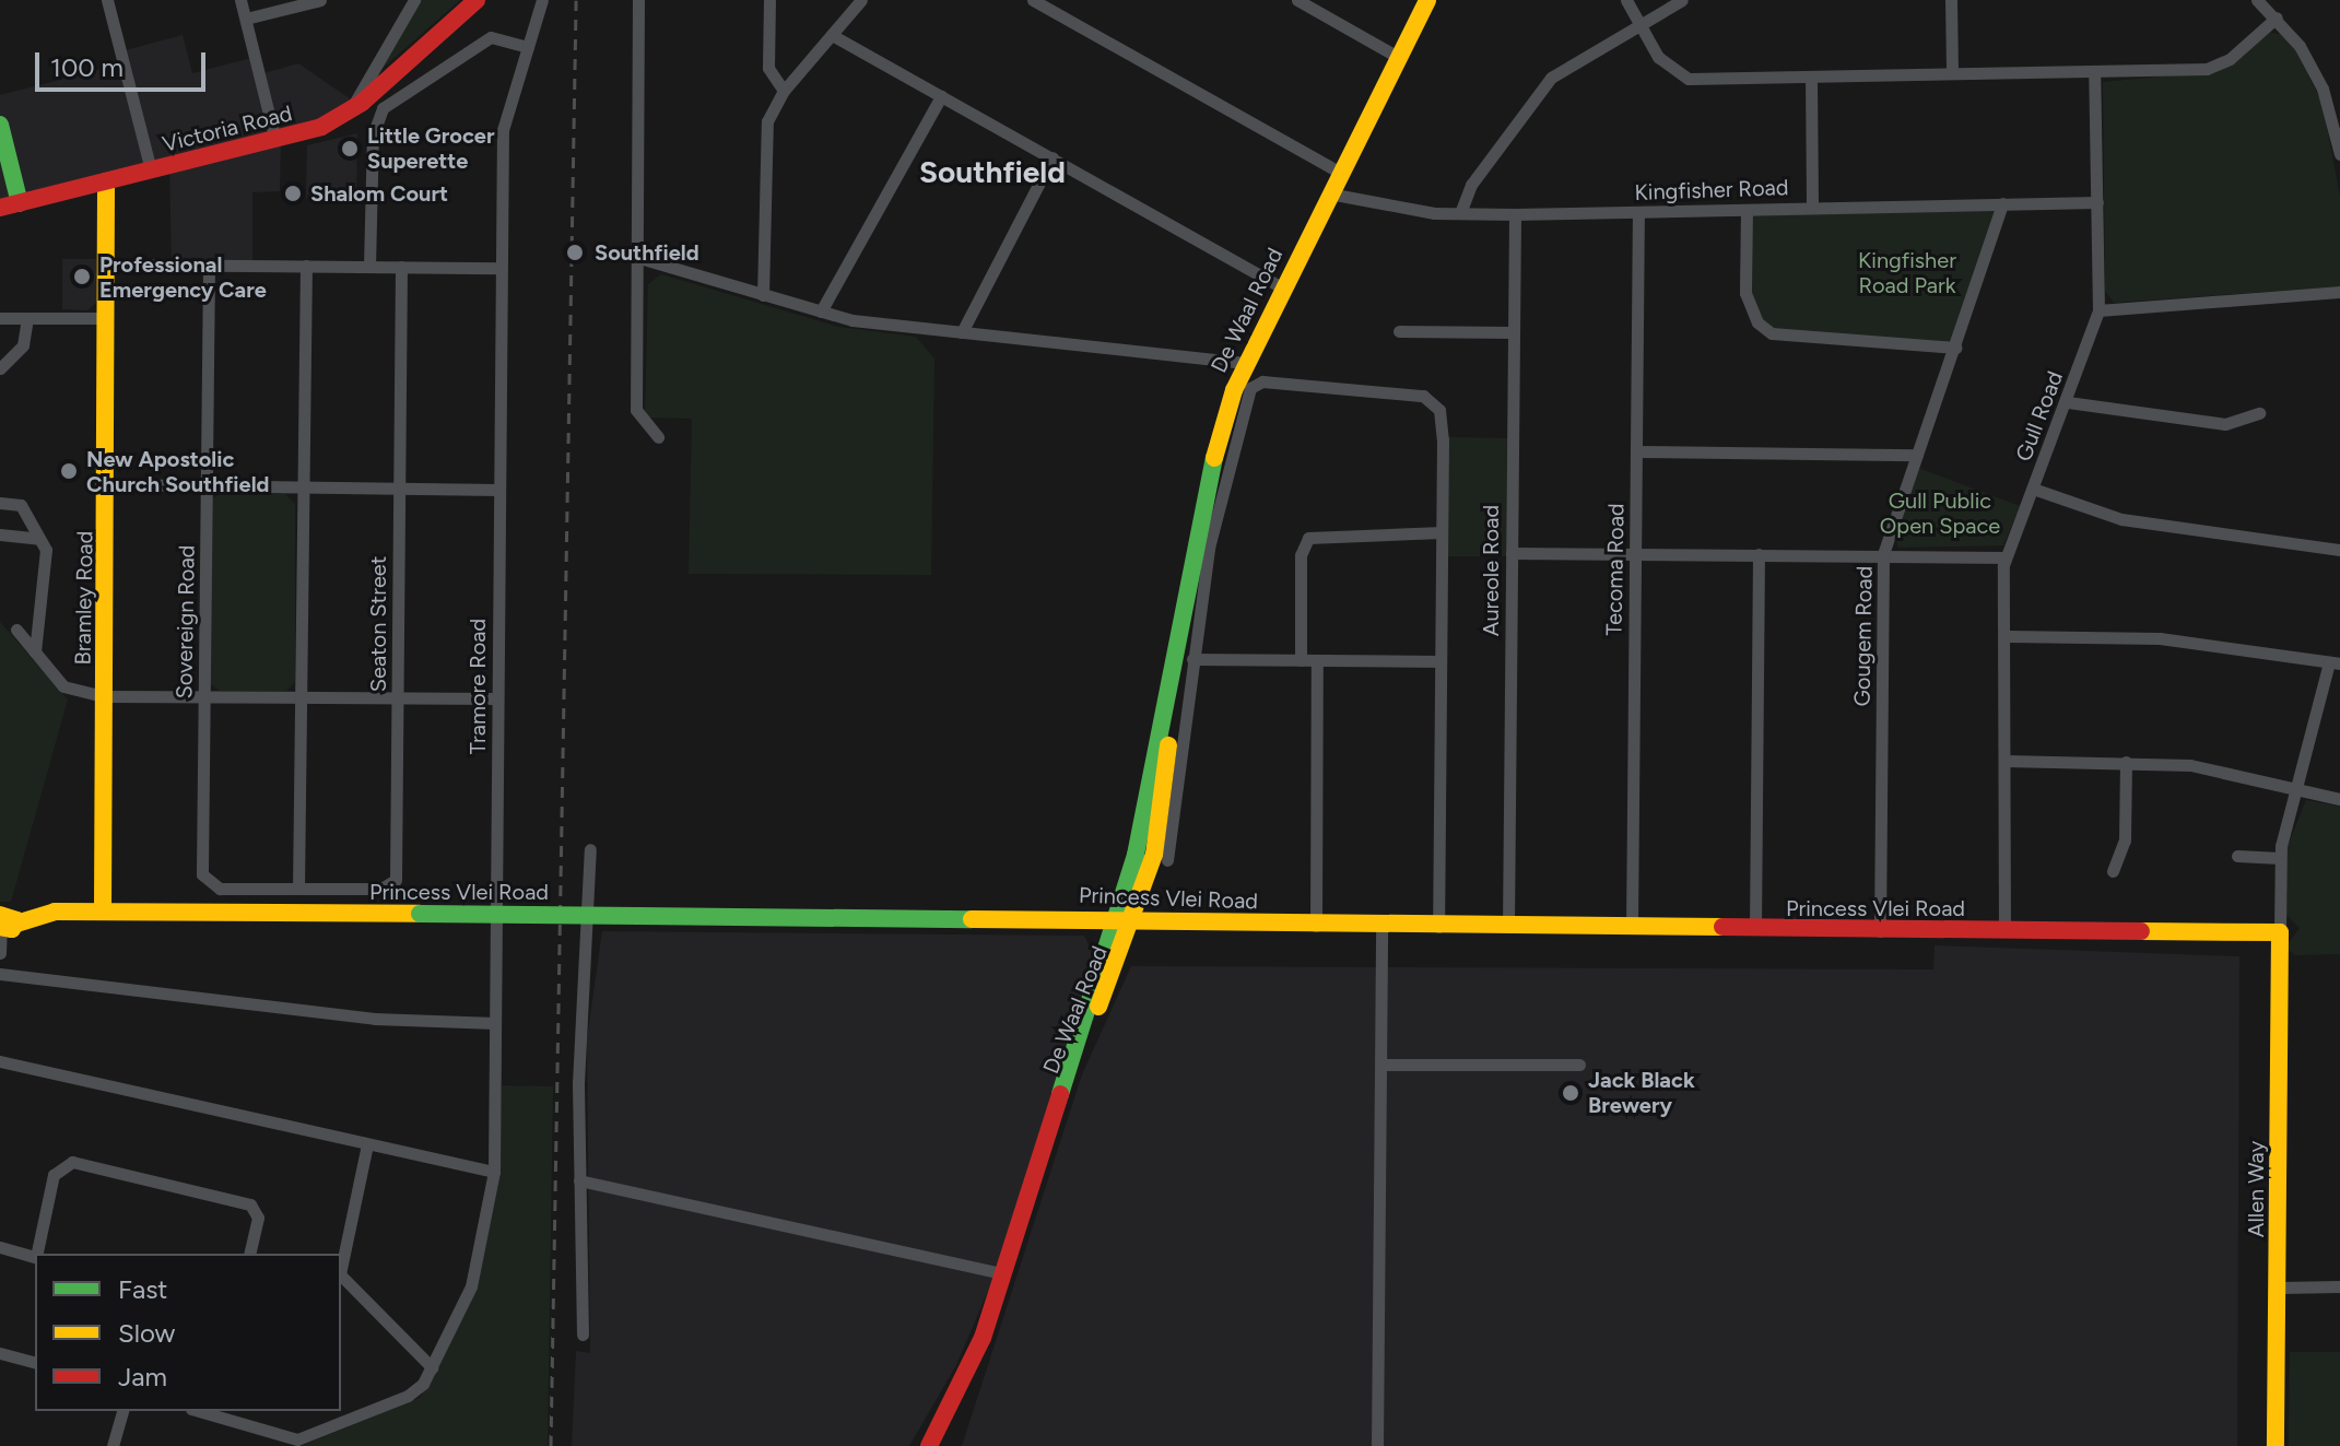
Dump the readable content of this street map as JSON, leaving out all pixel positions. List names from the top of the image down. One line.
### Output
{"streets":{"street":["Victoria Road","Kingfisher Road","De Waal Road","Gull Road","Tecoma Road","Aureole Road","Bramley Road","Sovereign Road","Seaton Street","Gougem Road","Tramore Road","Princess Vlei Road","Allen Way"]},"crossings":[["Victoria Road","Bramley Road"],["Kingfisher Road","De Waal Road"],["Kingfisher Road","Gull Road"],["Kingfisher Road","Tecoma Road"],["Kingfisher Road","Aureole Road"],["Kingfisher Road","Gougem Road"],["De Waal Road","Princess Vlei Road"],["Gull Road","Princess Vlei Road"],["Tecoma Road","Princess Vlei Road"],["Aureole Road","Princess Vlei Road"],["Bramley Road","Princess Vlei Road"],["Sovereign Road","Seaton Street"],["Gougem Road","Princess Vlei Road"],["Princess Vlei Road","Allen Way"]],"districts":["Southfield"],"parks":["Kingfisher Road Park","Gull Public Open Space"],"places":["Little Grocer Superette","Shalom Court","Southfield","Professional Emergency Care","New Apostolic Church Southfield","Jack Black Brewery"],"legend":["Fast","Slow","Jam"],"scale_bar":"100 m"}
